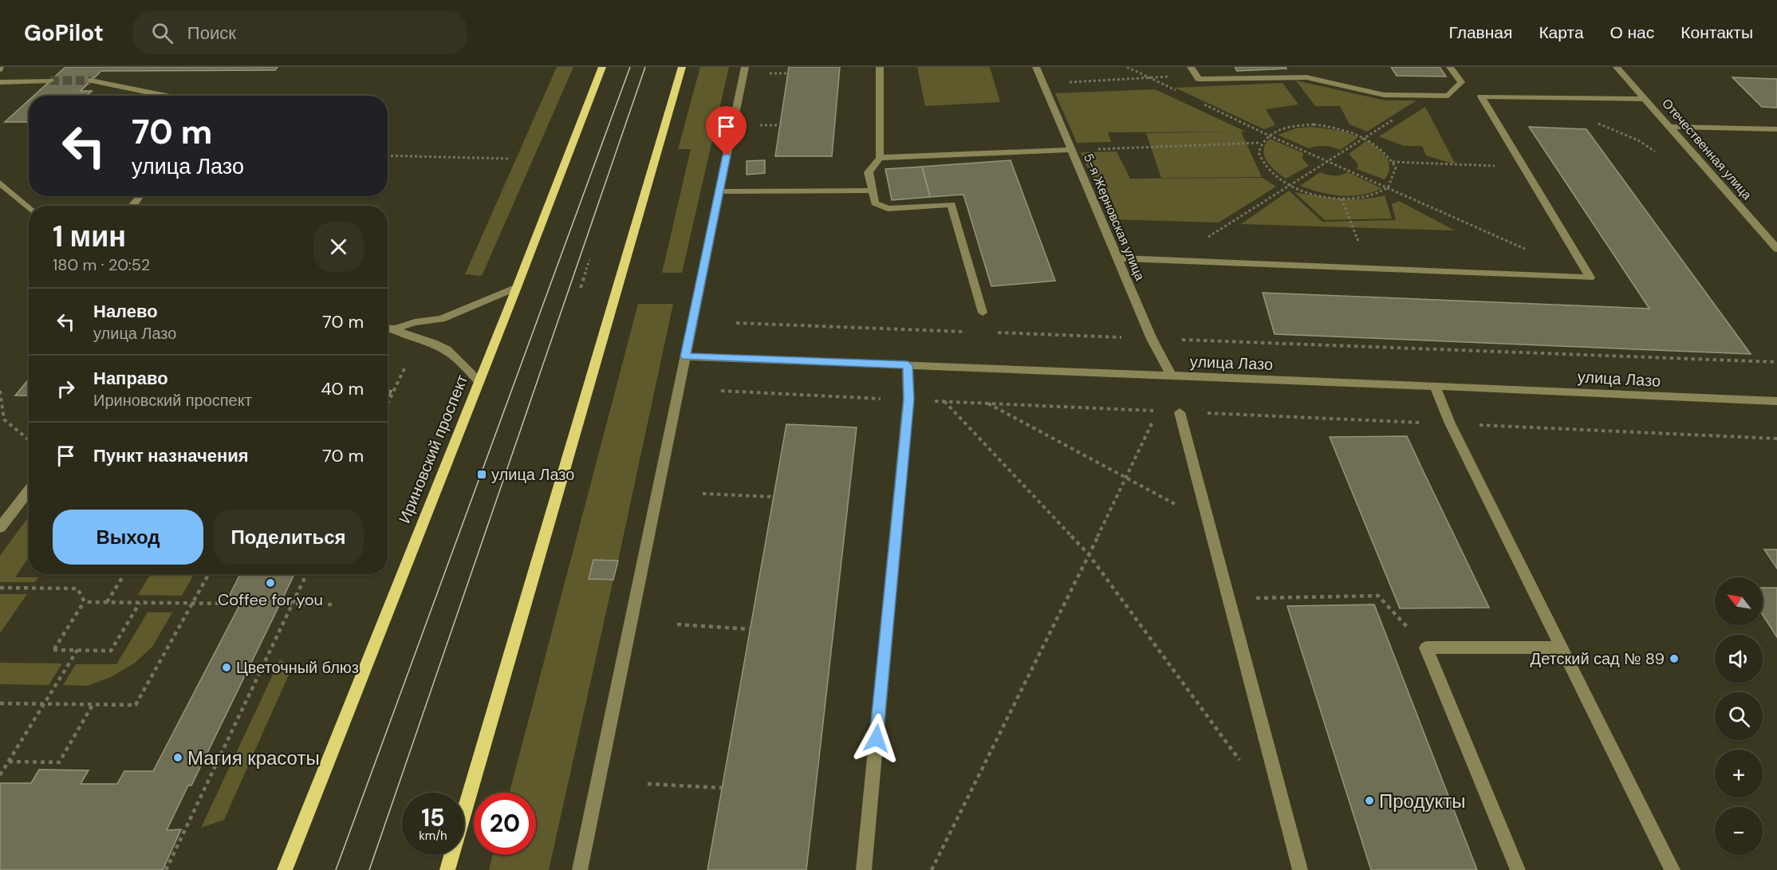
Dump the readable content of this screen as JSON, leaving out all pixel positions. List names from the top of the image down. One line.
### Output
{"streets":{"main road":["Ириновский проспект"],"street":["Отечественная улица","5-я Жерновская улица","улица Лазо"]},"crossings":[["5-я Жерновская улица","улица Лазо"]],"places":{"transit":["улица Лазо"],"other":["Coffee for you","Детский сад № 89","Цветочный блюз","Магия красоты","Продукты"]},"north":"top left","page":{"header":"GoPilot","search":"Поиск","nav":["Главная","Карта","О нас","Контакты"],"turn":["70 m","улица Лазо"],"heading":["1 мин","180 m · 20:52"],"list":[{"name":"Налево","note":"улица Лазо","value":"70 m"},{"name":"Направо","note":"Ириновский проспект","value":"40 m"},{"name":"Пункт назначения","value":"70 m"}],"buttons":["Выход","Поделиться"],"map_buttons":["+","−"],"speed":"15 km/h","limit":"20"}}
